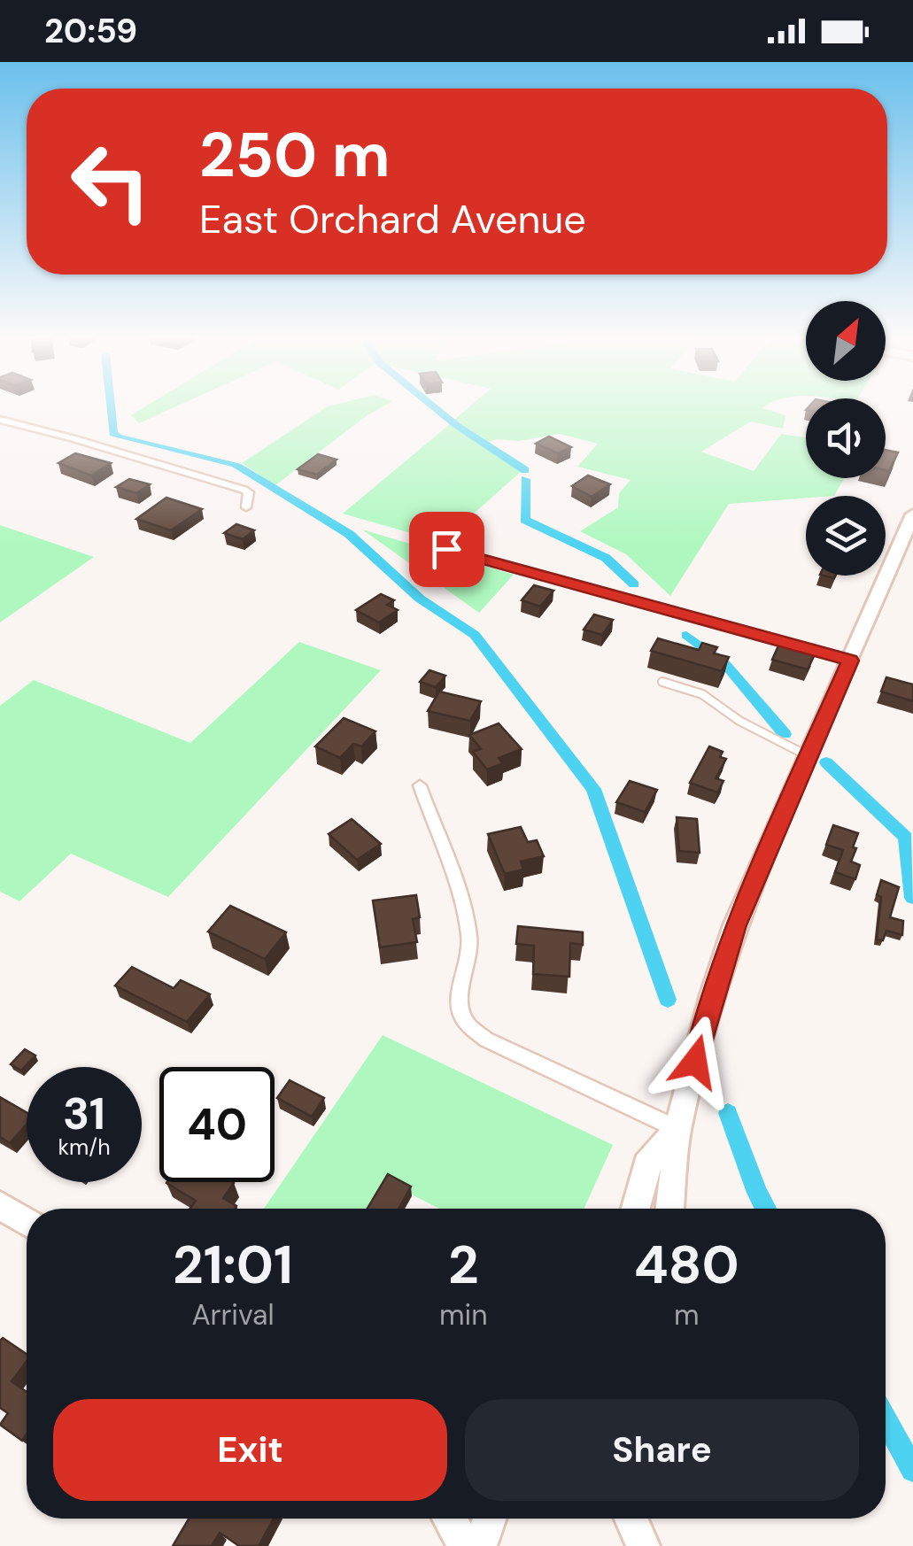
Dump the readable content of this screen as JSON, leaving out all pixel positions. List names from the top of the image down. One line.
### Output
{"north":"top right","page":{"status":"20:59","turn":["250 m","East Orchard Avenue"],"speed":"31 km/h","limit":"40","eta":["21:01","Arrival","2","min","480","m"],"buttons":["Exit","Share"]}}
